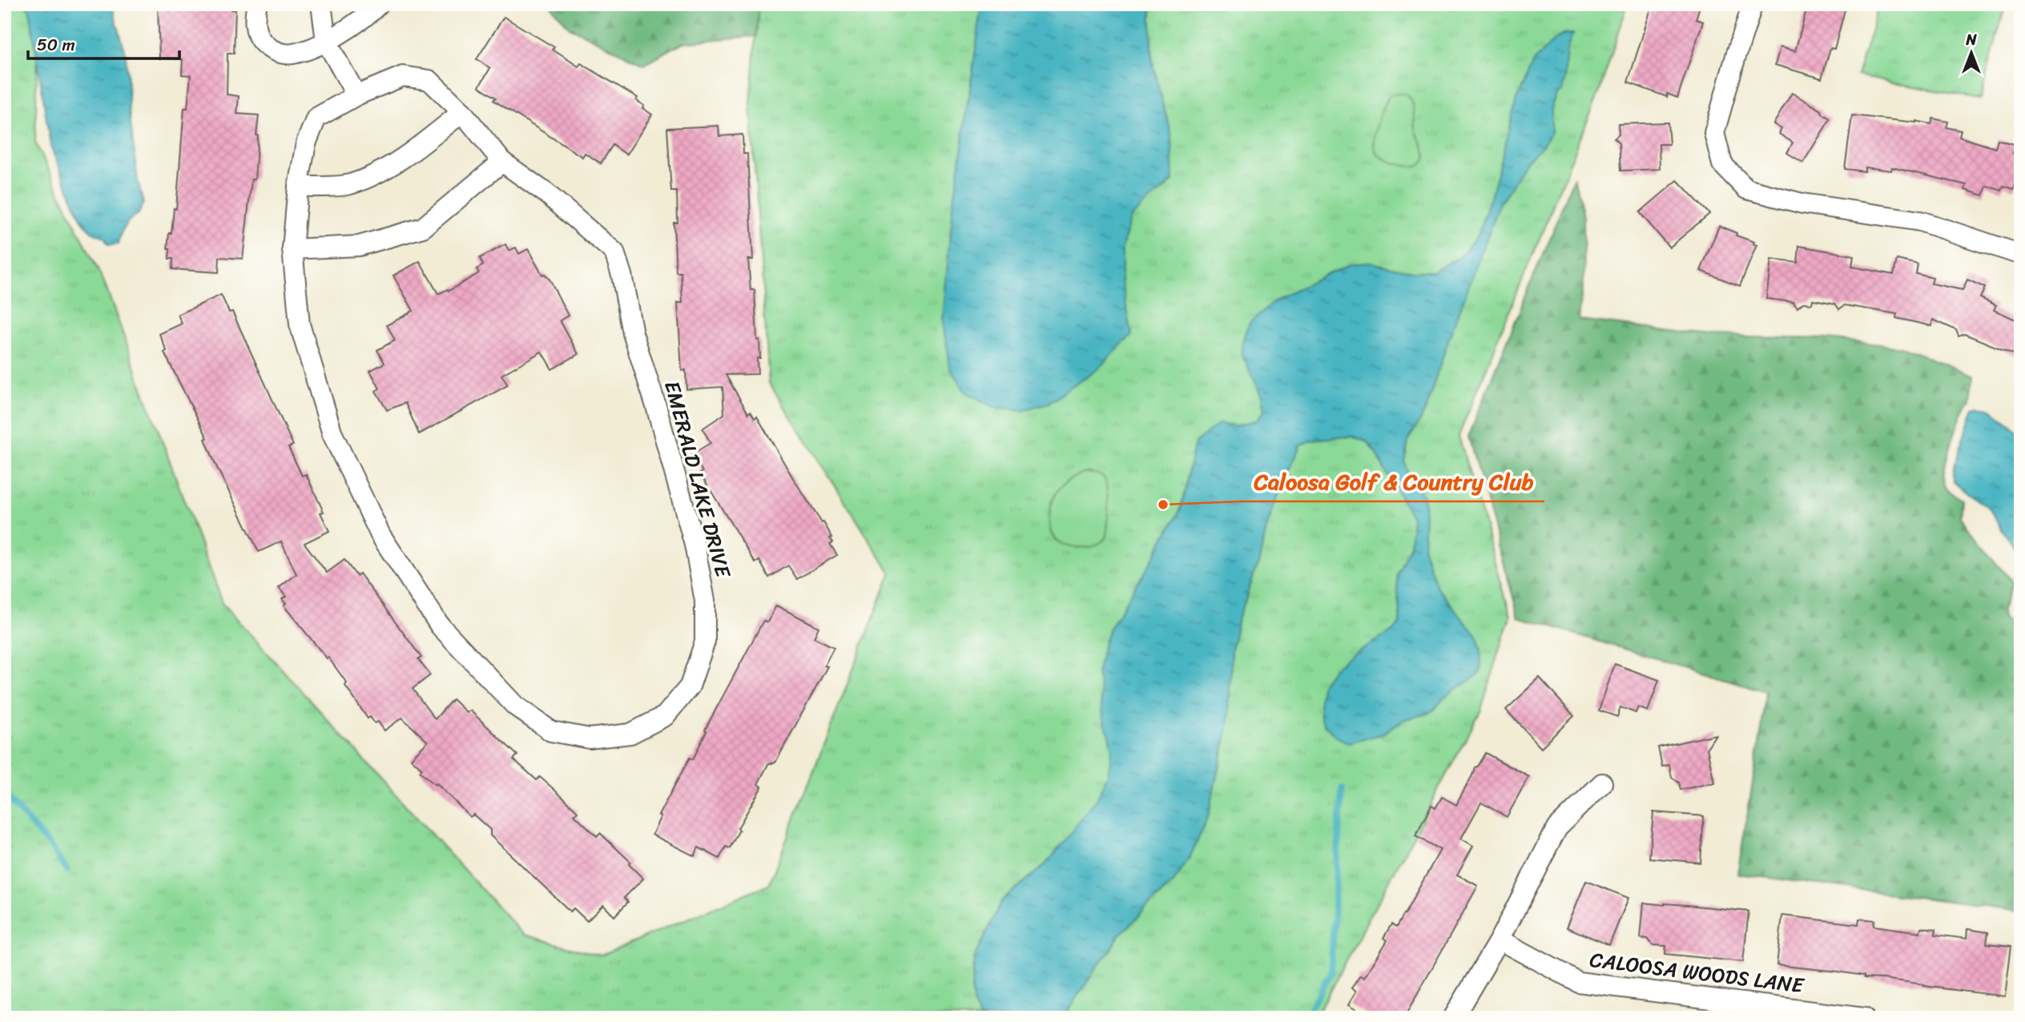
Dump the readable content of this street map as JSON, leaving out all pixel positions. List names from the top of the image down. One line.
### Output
{"streets":{"street":["EMERALD LAKE DRIVE","CALOOSA WOODS LANE"]},"places":["Caloosa Golf & Country Club"],"scale_bar":"50 m","north":"top"}
